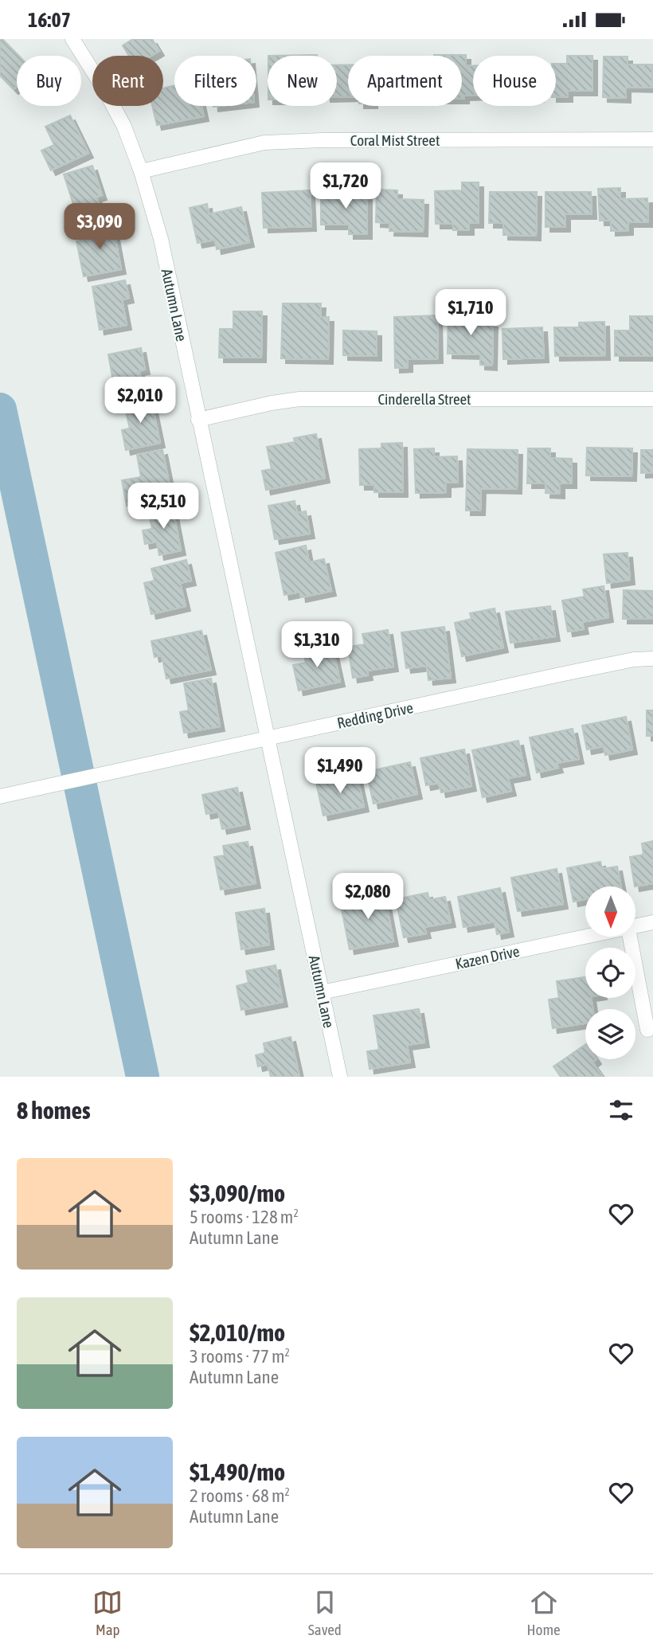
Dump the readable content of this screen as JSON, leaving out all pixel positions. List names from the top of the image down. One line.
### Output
{"streets":{"street":["Coral Mist Street","Autumn Lane","Cinderella Street","Redding Drive","Kazen Drive"]},"crossings":[["Coral Mist Street","Autumn Lane"],["Autumn Lane","Cinderella Street"],["Autumn Lane","Redding Drive"],["Autumn Lane","Kazen Drive"]],"north":"bottom","page":{"status":"16:07","chip":["Buy","Rent","Filters","New","Apartment","House"],"price":["$1,720","$3,090","$1,710","$2,010","$2,510","$1,310","$1,490","$2,080"],"heading":"8 homes","list":[{"name":"$3,090/mo","note":"5 rooms · 128 m² · Autumn Lane"},{"name":"$2,010/mo","note":"3 rooms · 77 m² · Autumn Lane"},{"name":"$1,490/mo","note":"2 rooms · 68 m² · Autumn Lane"}],"tabs":["Map","Saved","Home"]}}
